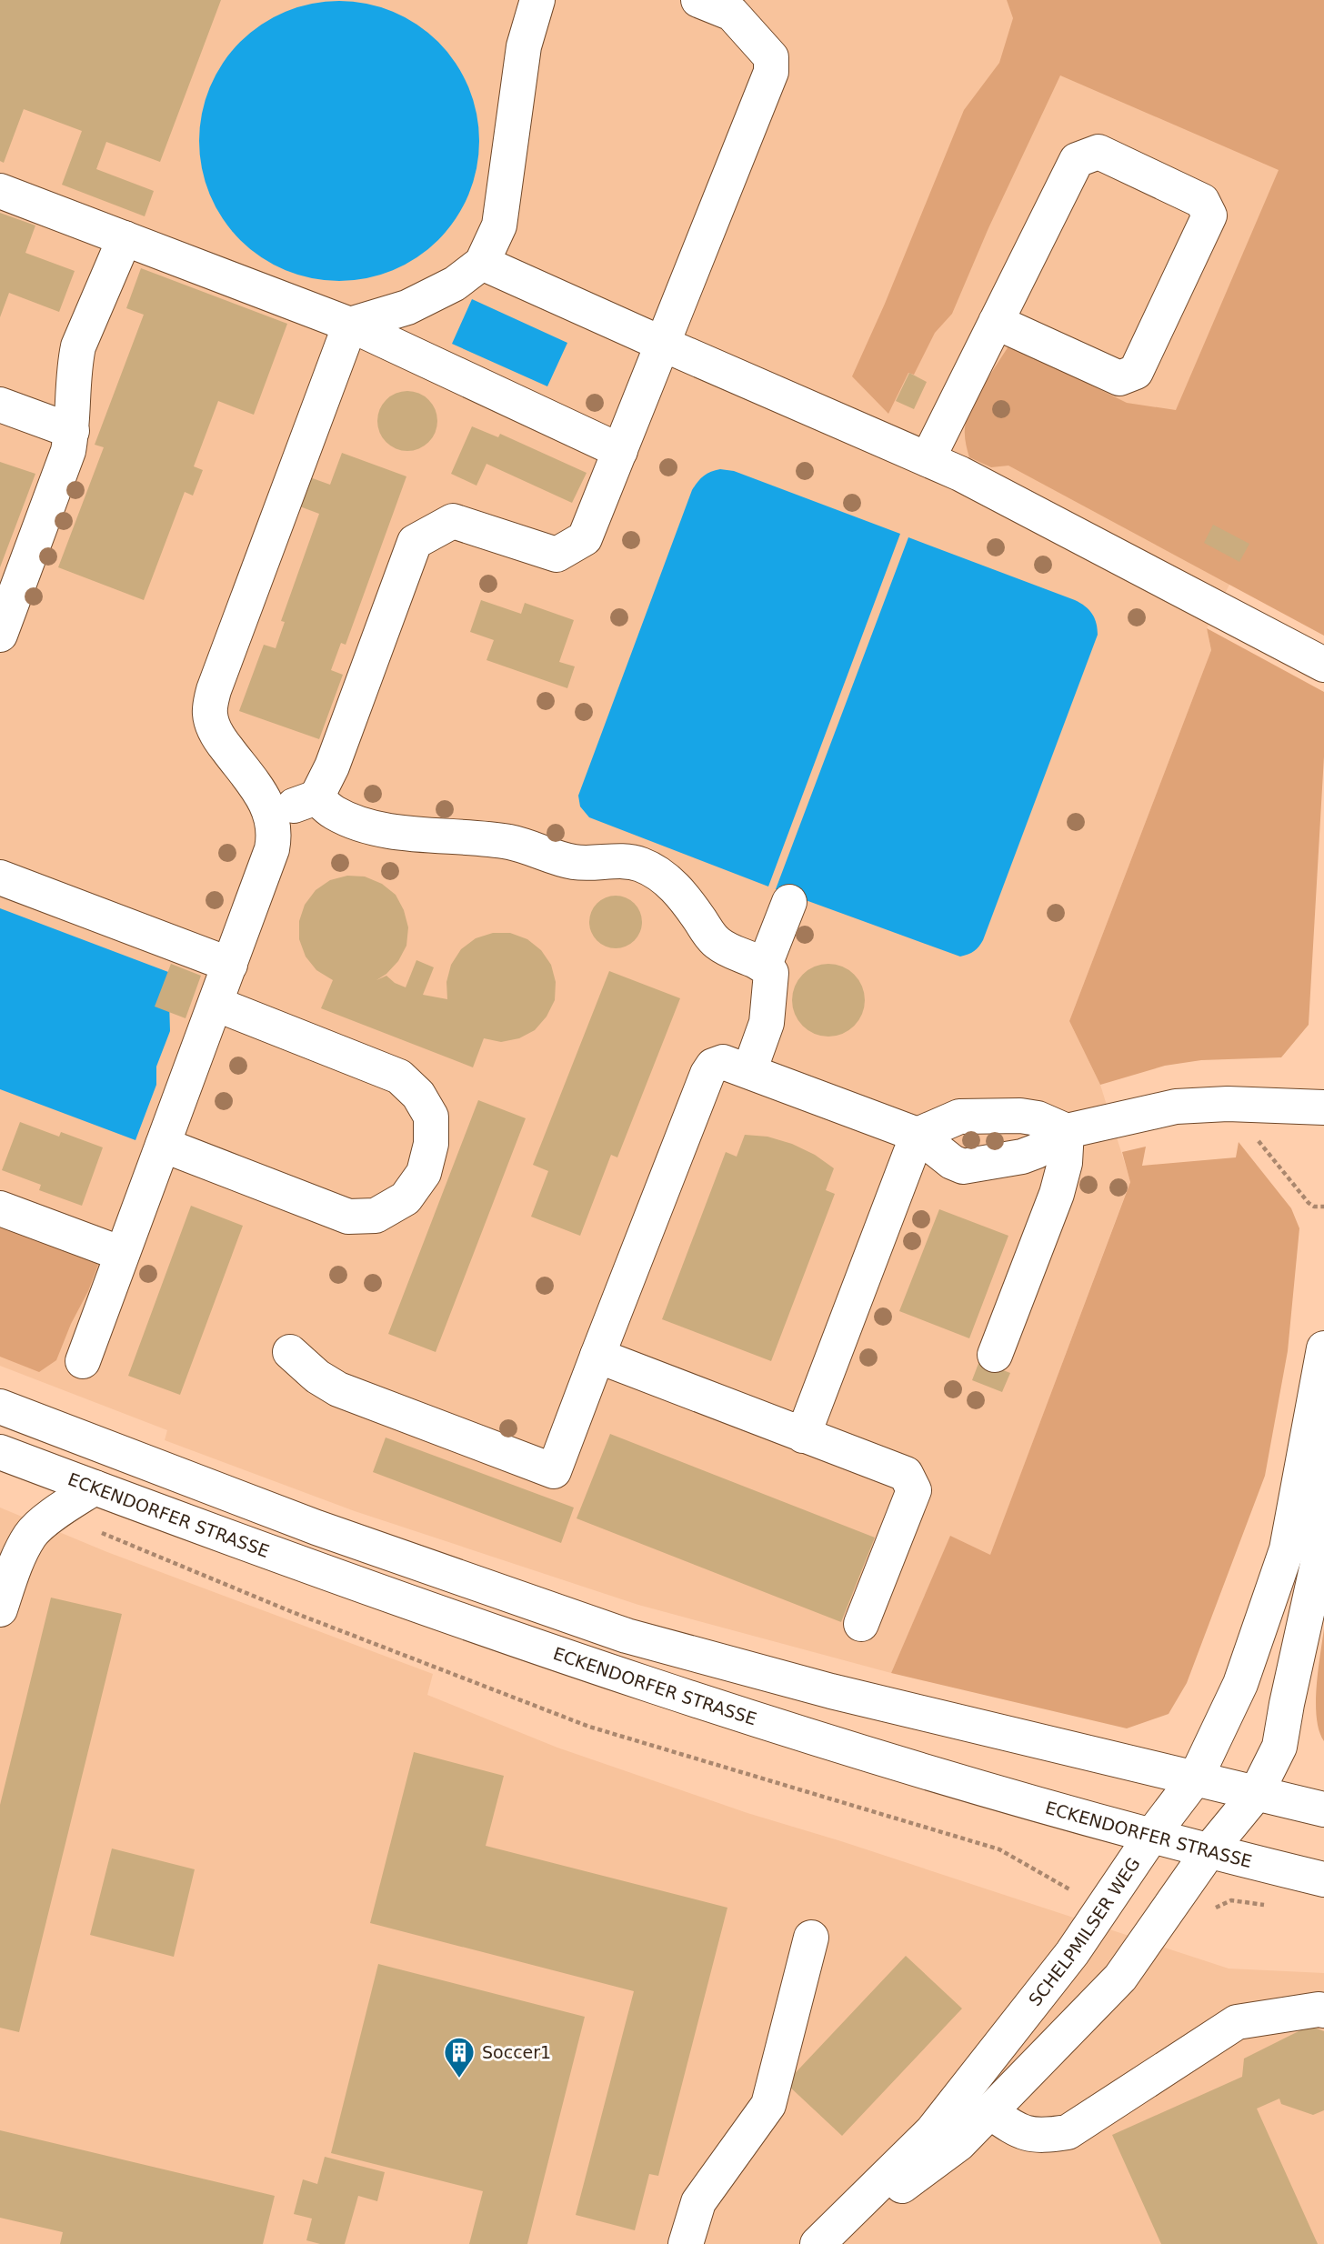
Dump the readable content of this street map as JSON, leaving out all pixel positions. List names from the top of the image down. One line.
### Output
{"streets":{"main road":["ECKENDORFER STRASSE","SCHELPMILSER WEG"]},"crossings":[["ECKENDORFER STRASSE","SCHELPMILSER WEG"]],"places":{"building":["Soccer1"]}}
